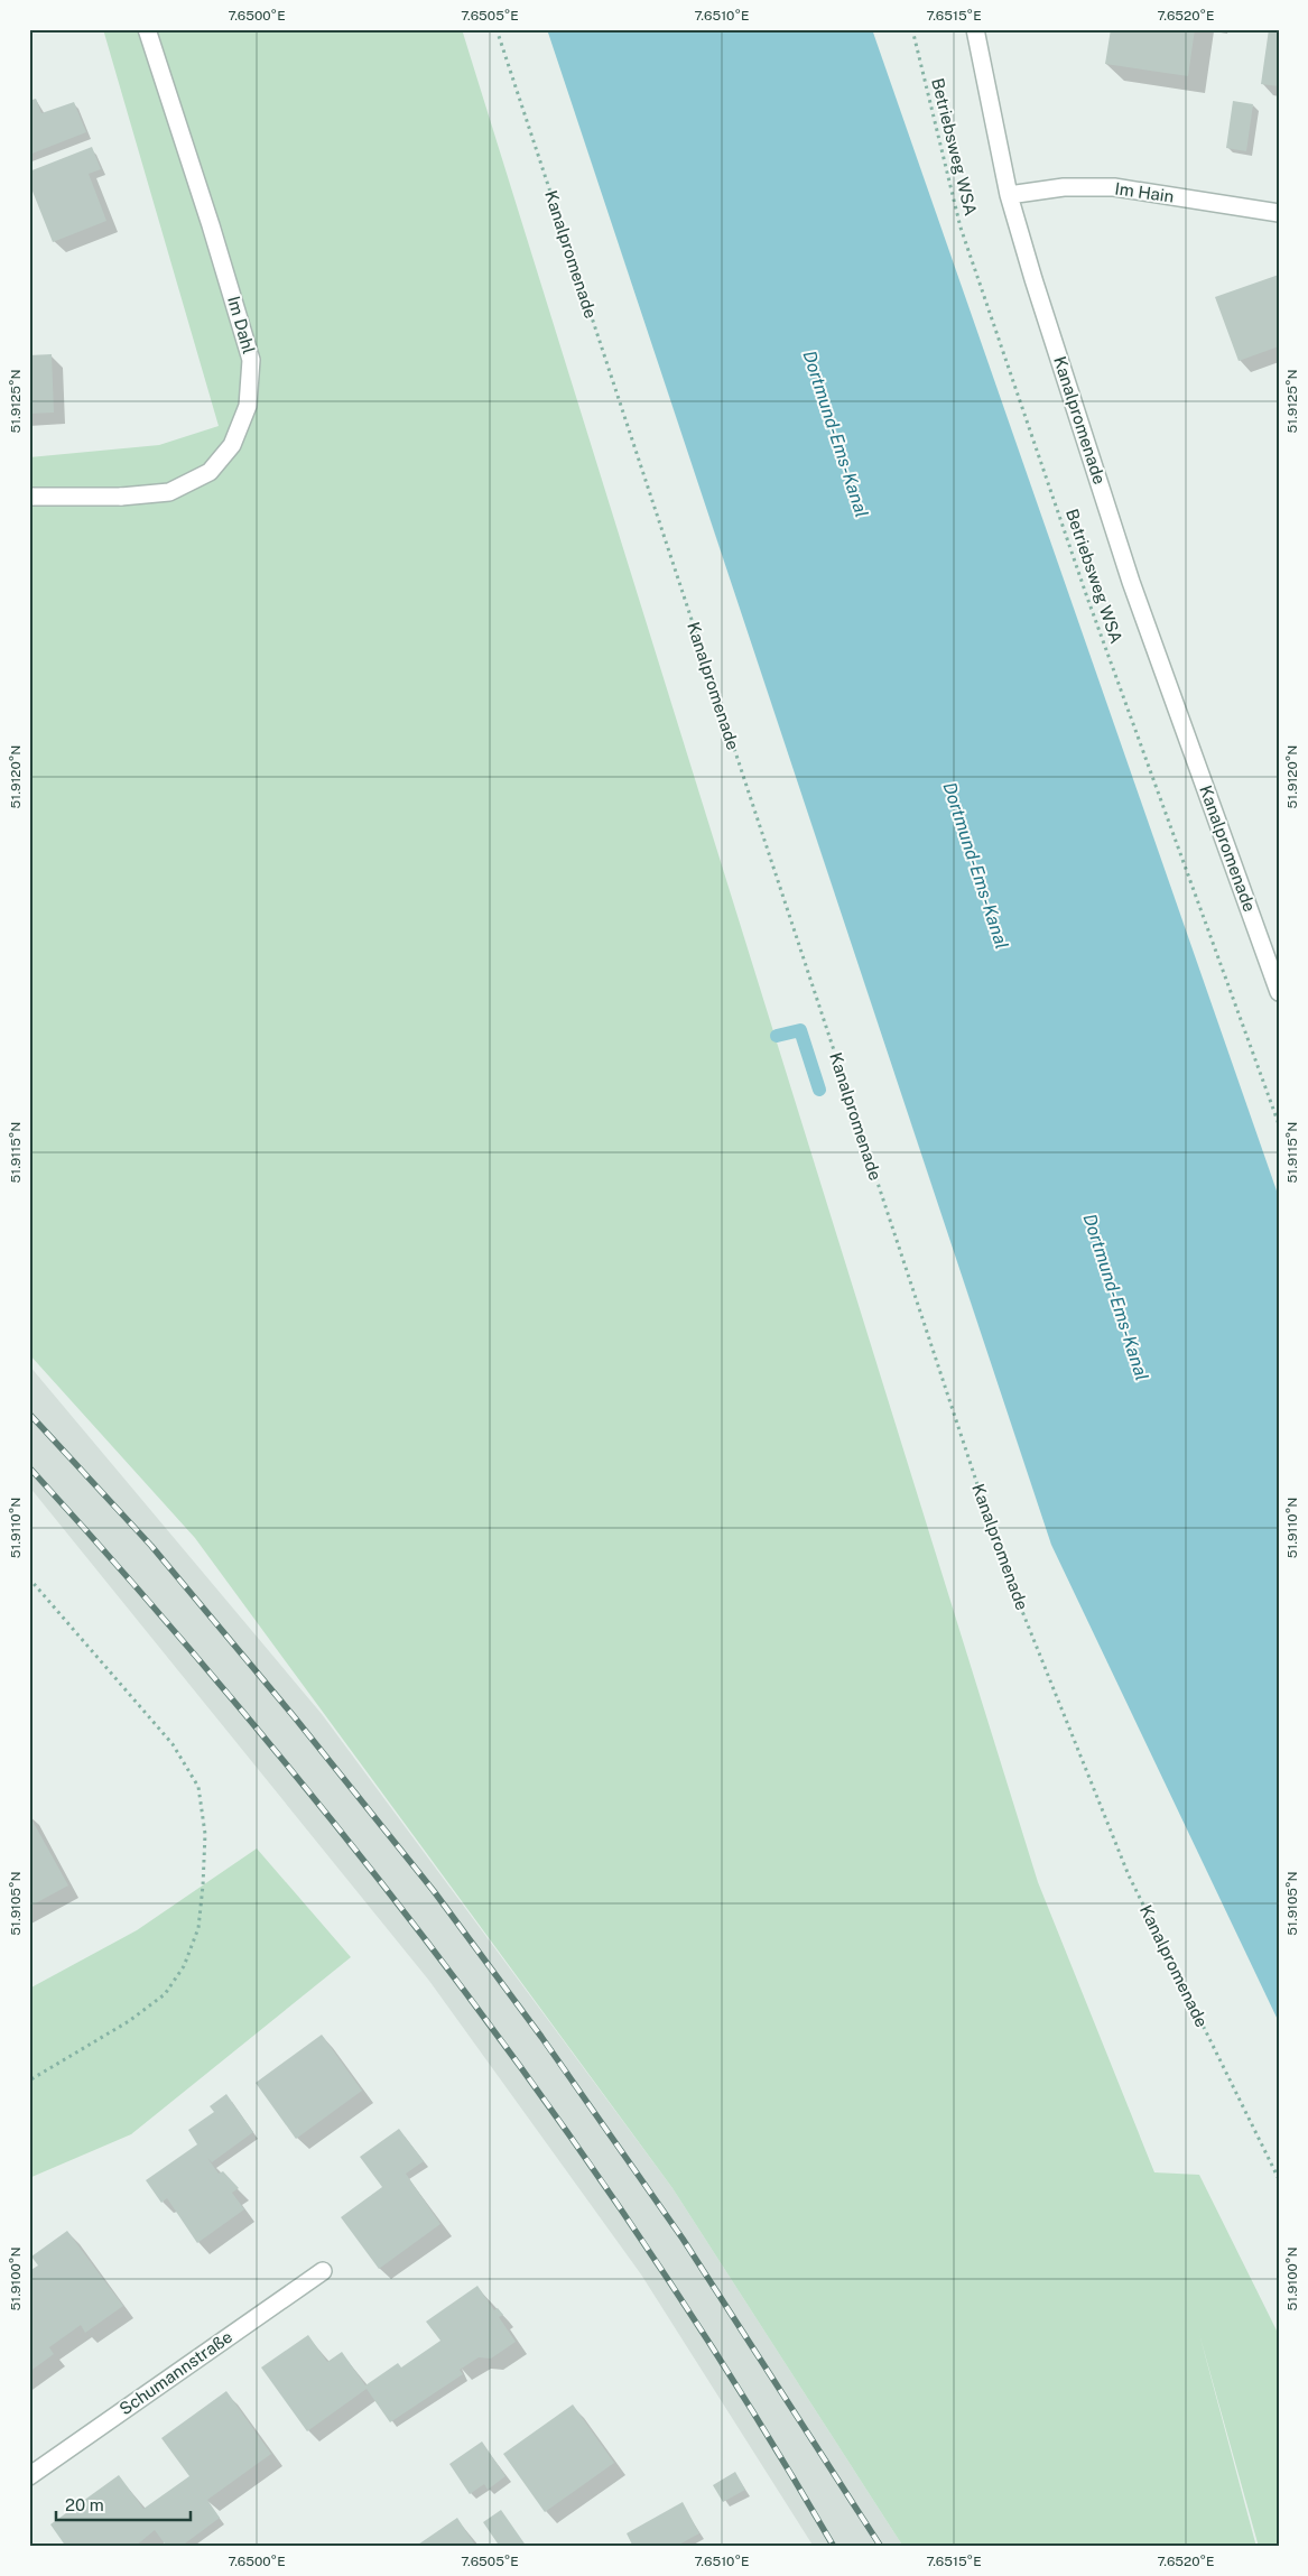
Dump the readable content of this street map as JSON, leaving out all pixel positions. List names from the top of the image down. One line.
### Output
{"streets":{"street":["Im Hain","Kanalpromenade","Im Dahl","Schumannstraße"],"path":["Betriebsweg WSA"]},"crossings":[["Im Hain","Kanalpromenade"]],"water":["Dortmund-Ems-Kanal"],"scale_bar":"20 m","coordinates":["7.6500°E","7.6505°E","7.6510°E","7.6515°E","7.6520°E","51.9125°N","51.9120°N","51.9115°N","51.9110°N","51.9105°N","51.9100°N"]}
